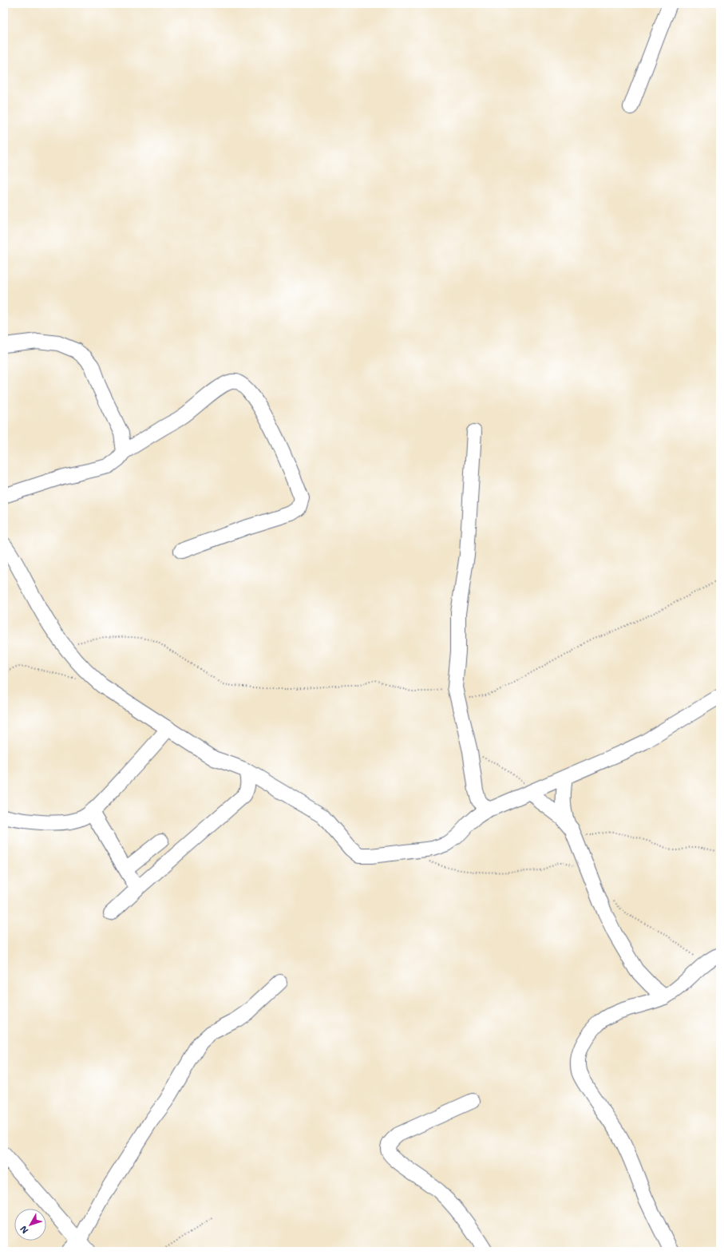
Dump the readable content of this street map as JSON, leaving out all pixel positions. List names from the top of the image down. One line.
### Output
{"north":"bottom left"}
